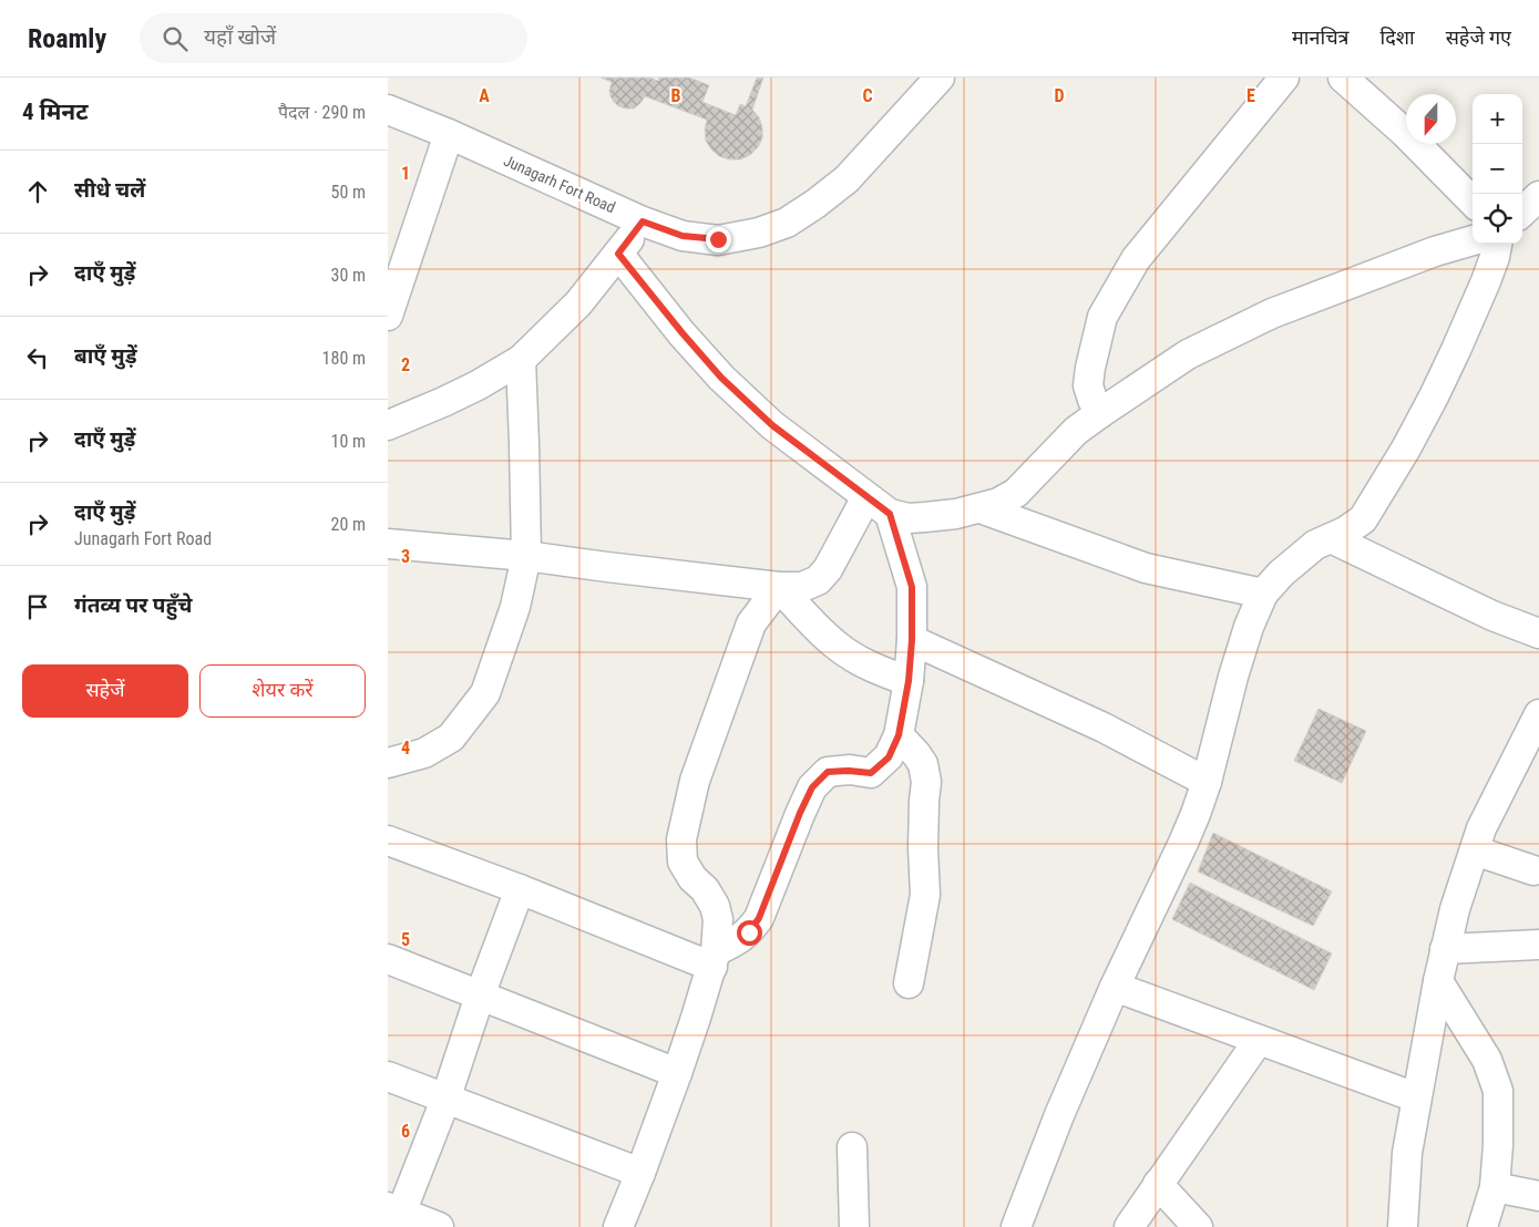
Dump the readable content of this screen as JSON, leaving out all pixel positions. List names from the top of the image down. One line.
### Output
{"streets":{"street":["Junagarh Fort Road"]},"north":"bottom","page":{"header":"Roamly","search":"यहाँ खोजें","nav":["मानचित्र","दिशा","सहेजे गए"],"heading":["4 मिनट","पैदल · 290 m"],"map_buttons":["+","−"],"list":[["सीधे चलें","50 m"],["दाएँ मुड़ें","30 m"],["बाएँ मुड़ें","180 m"],["दाएँ मुड़ें","10 m"],["दाएँ मुड़ें","Junagarh Fort Road","20 m"],"गंतव्य पर पहुँचे"],"buttons":["सहेजें","शेयर करें"]},"grid":{"columns":["A","B","C","D","E"],"rows":["1","2","3","4","5","6"]}}
